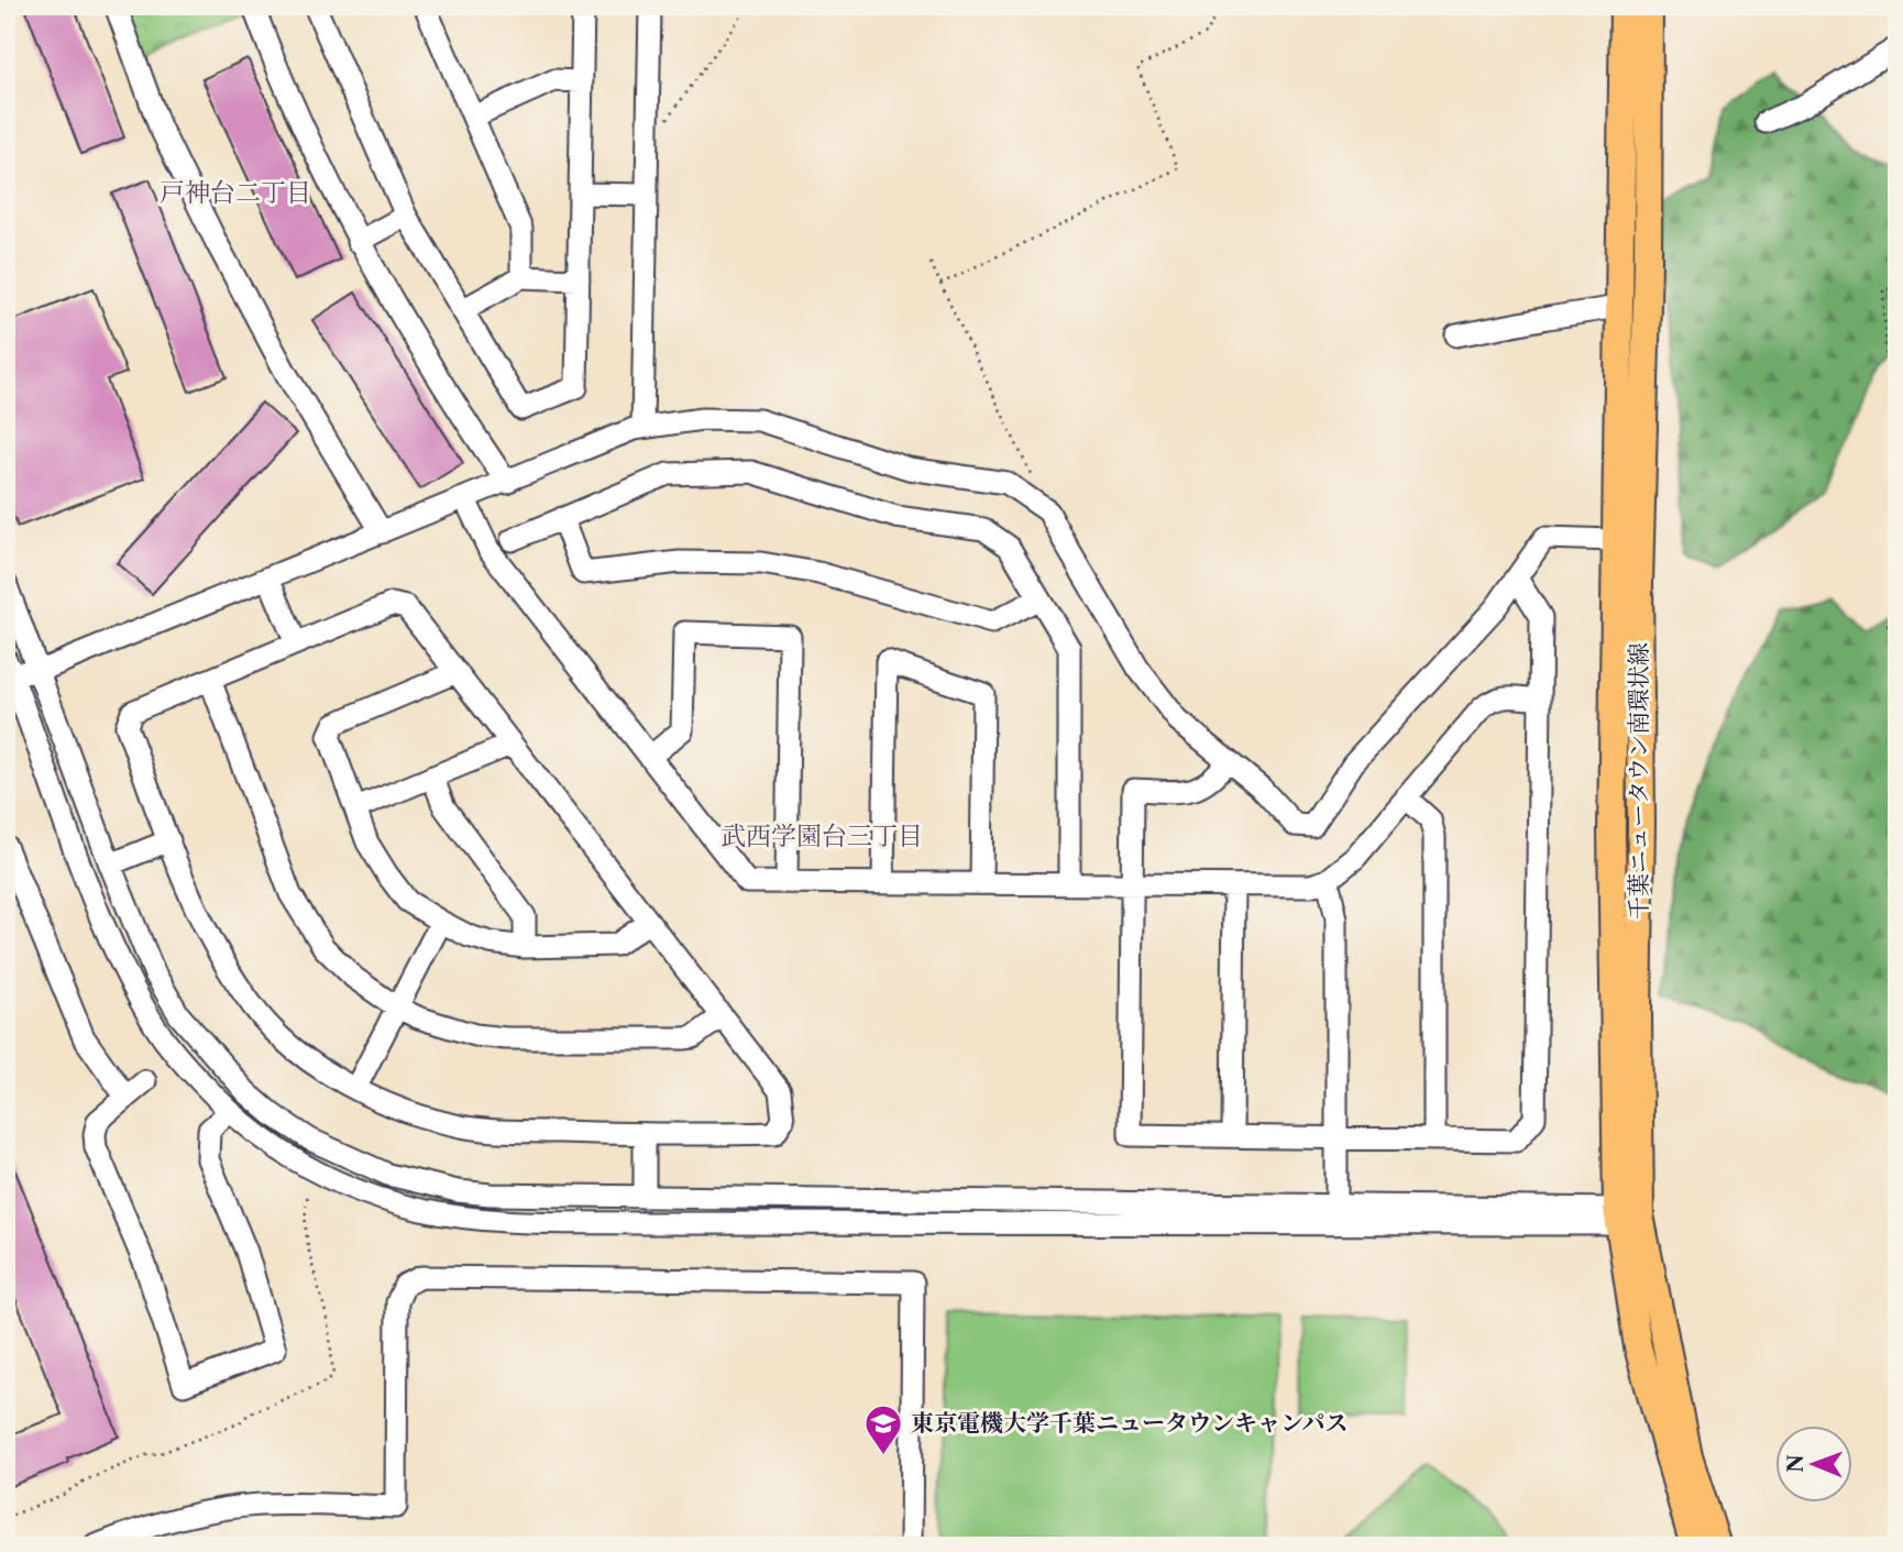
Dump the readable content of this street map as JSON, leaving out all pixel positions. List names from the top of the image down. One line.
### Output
{"streets":{"main road":["千葉ニュータウン南環状線"]},"districts":["戸神台二丁目","武西学園台三丁目"],"places":{"school or university":["東京電機大学千葉ニュータウンキャンパス"]},"north":"left"}
